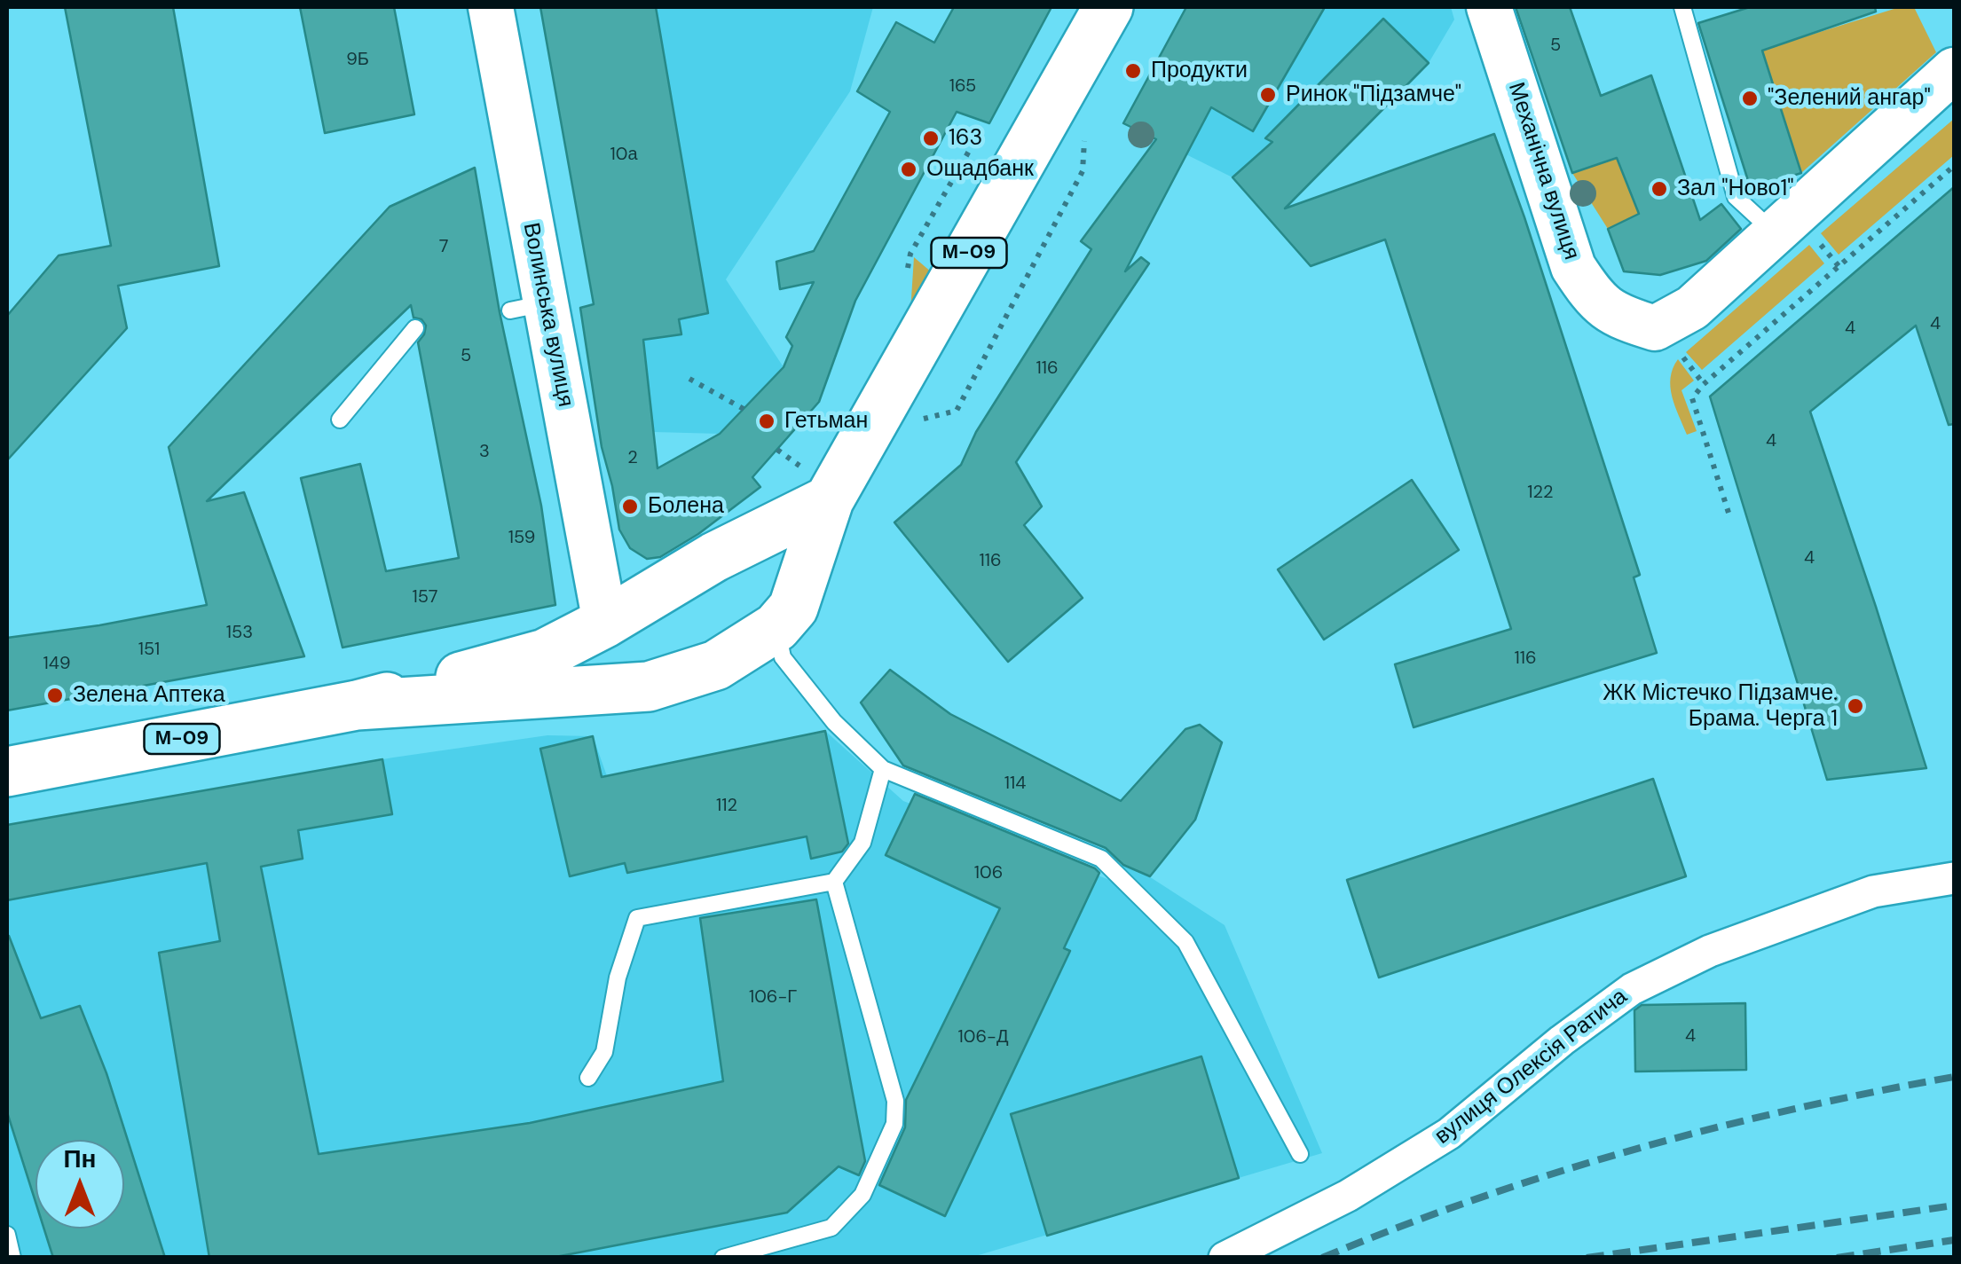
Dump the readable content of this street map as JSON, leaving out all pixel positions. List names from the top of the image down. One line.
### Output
{"streets":{"main road":["М-09"],"street":["Механічна вулиця","Волинська вулиця","вулиця Олексія Ратича"]},"crossings":[["М-09","Волинська вулиця"]],"places":["Продукти","Ринок \"Підзамче\"","\"Зелений ангар\"","163","Ощадбанк","Зал \"Ново1\"","Гетьман","Болена","Зелена Аптека","ЖК Містечко Підзамче. Брама. Черга 1"],"house_numbers":["5","9Б","165","10а","7","4","4","5","116","4","3","2","122","159","4","116","157","153","151","116","149","114","112","106","106-Г","4","106-Д"],"north":"top"}
